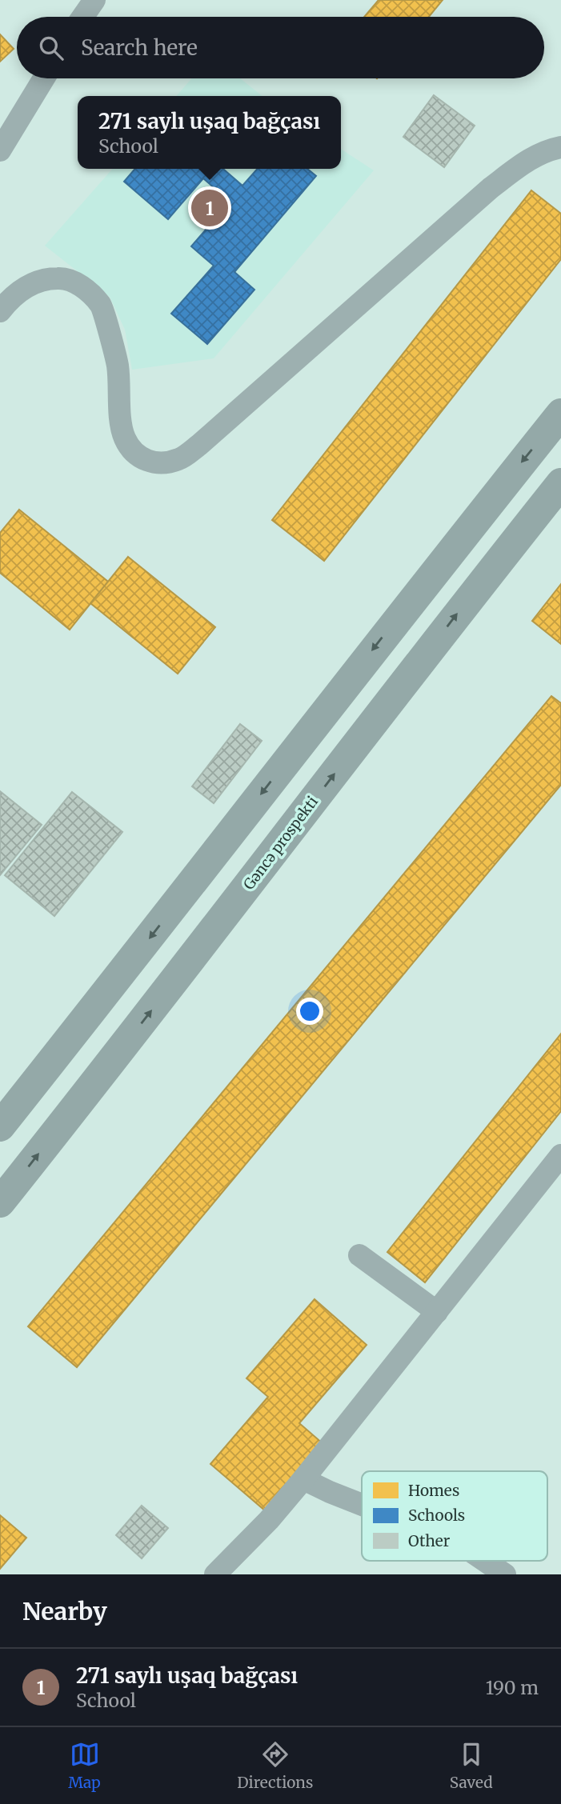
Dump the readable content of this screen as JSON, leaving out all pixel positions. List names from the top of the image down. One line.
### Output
{"streets":{"main road":["Gəncə prospekti"]},"legend":["Homes","Schools","Other"],"page":{"search":"Search here","popup":["271 saylı uşaq bağçası","School"],"pins":"1","heading":"Nearby","list":[{"mark":"1","name":"271 saylı uşaq bağçası","note":"School","value":"190 m"}],"nav":["Map","Directions","Saved"]}}
